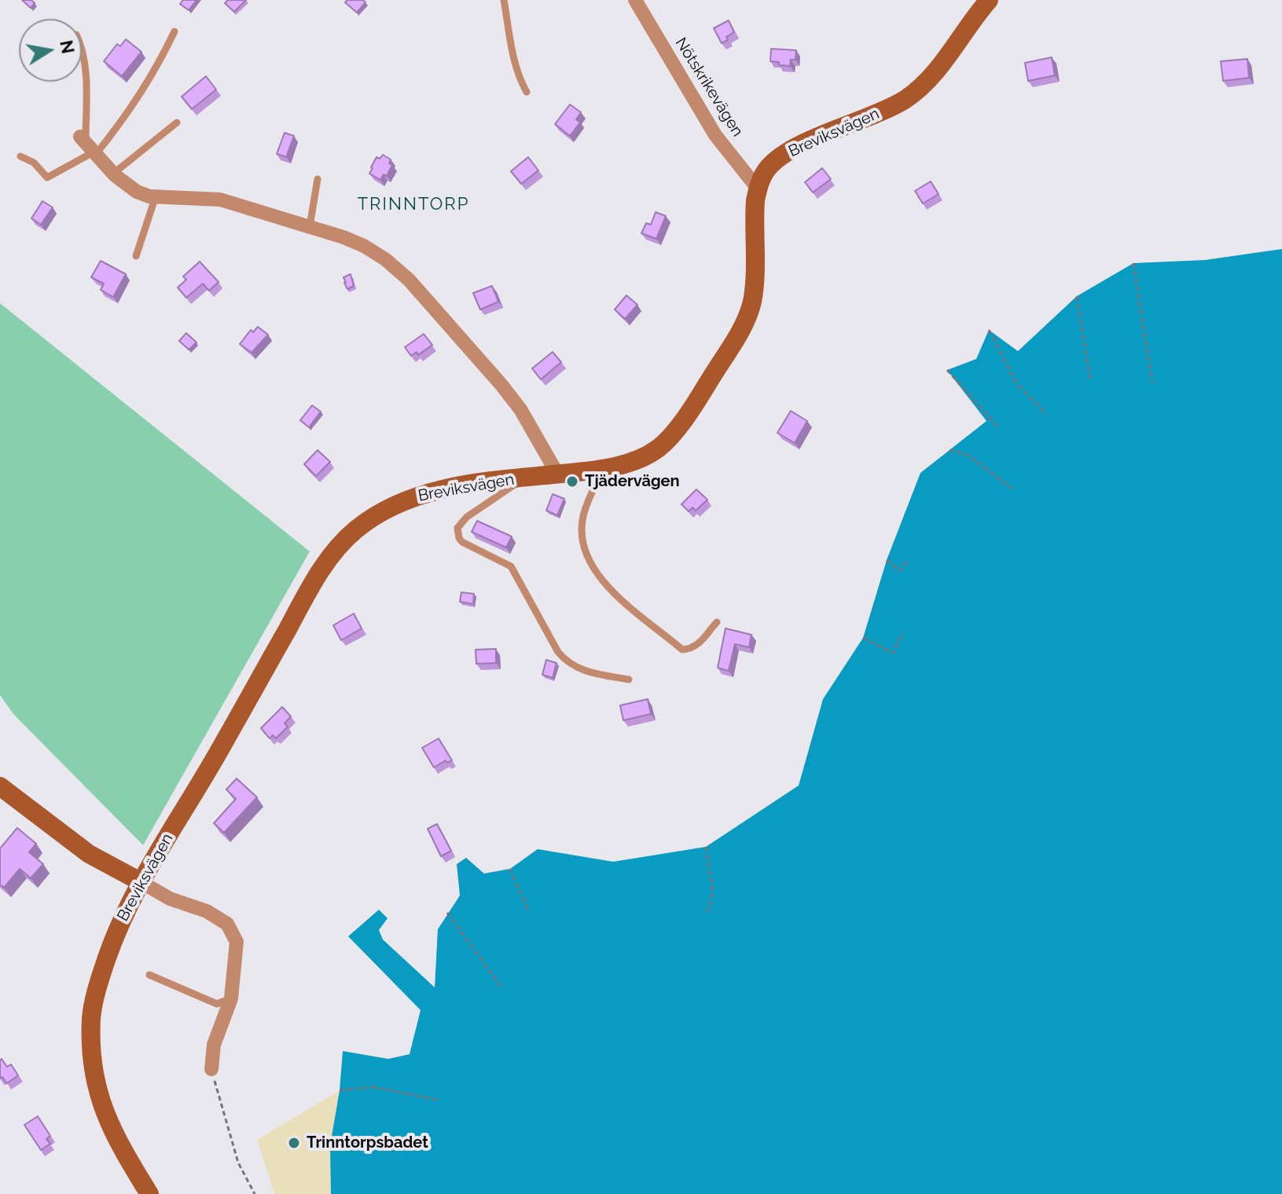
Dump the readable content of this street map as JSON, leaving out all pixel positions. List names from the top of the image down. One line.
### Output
{"streets":{"main road":["Breviksvägen"],"street":["Nötskrikevägen"]},"crossings":[["Nötskrikevägen","Breviksvägen"]],"districts":["TRINNTORP"],"places":["Tjädervägen","Trinntorpsbadet"],"north":"right"}
